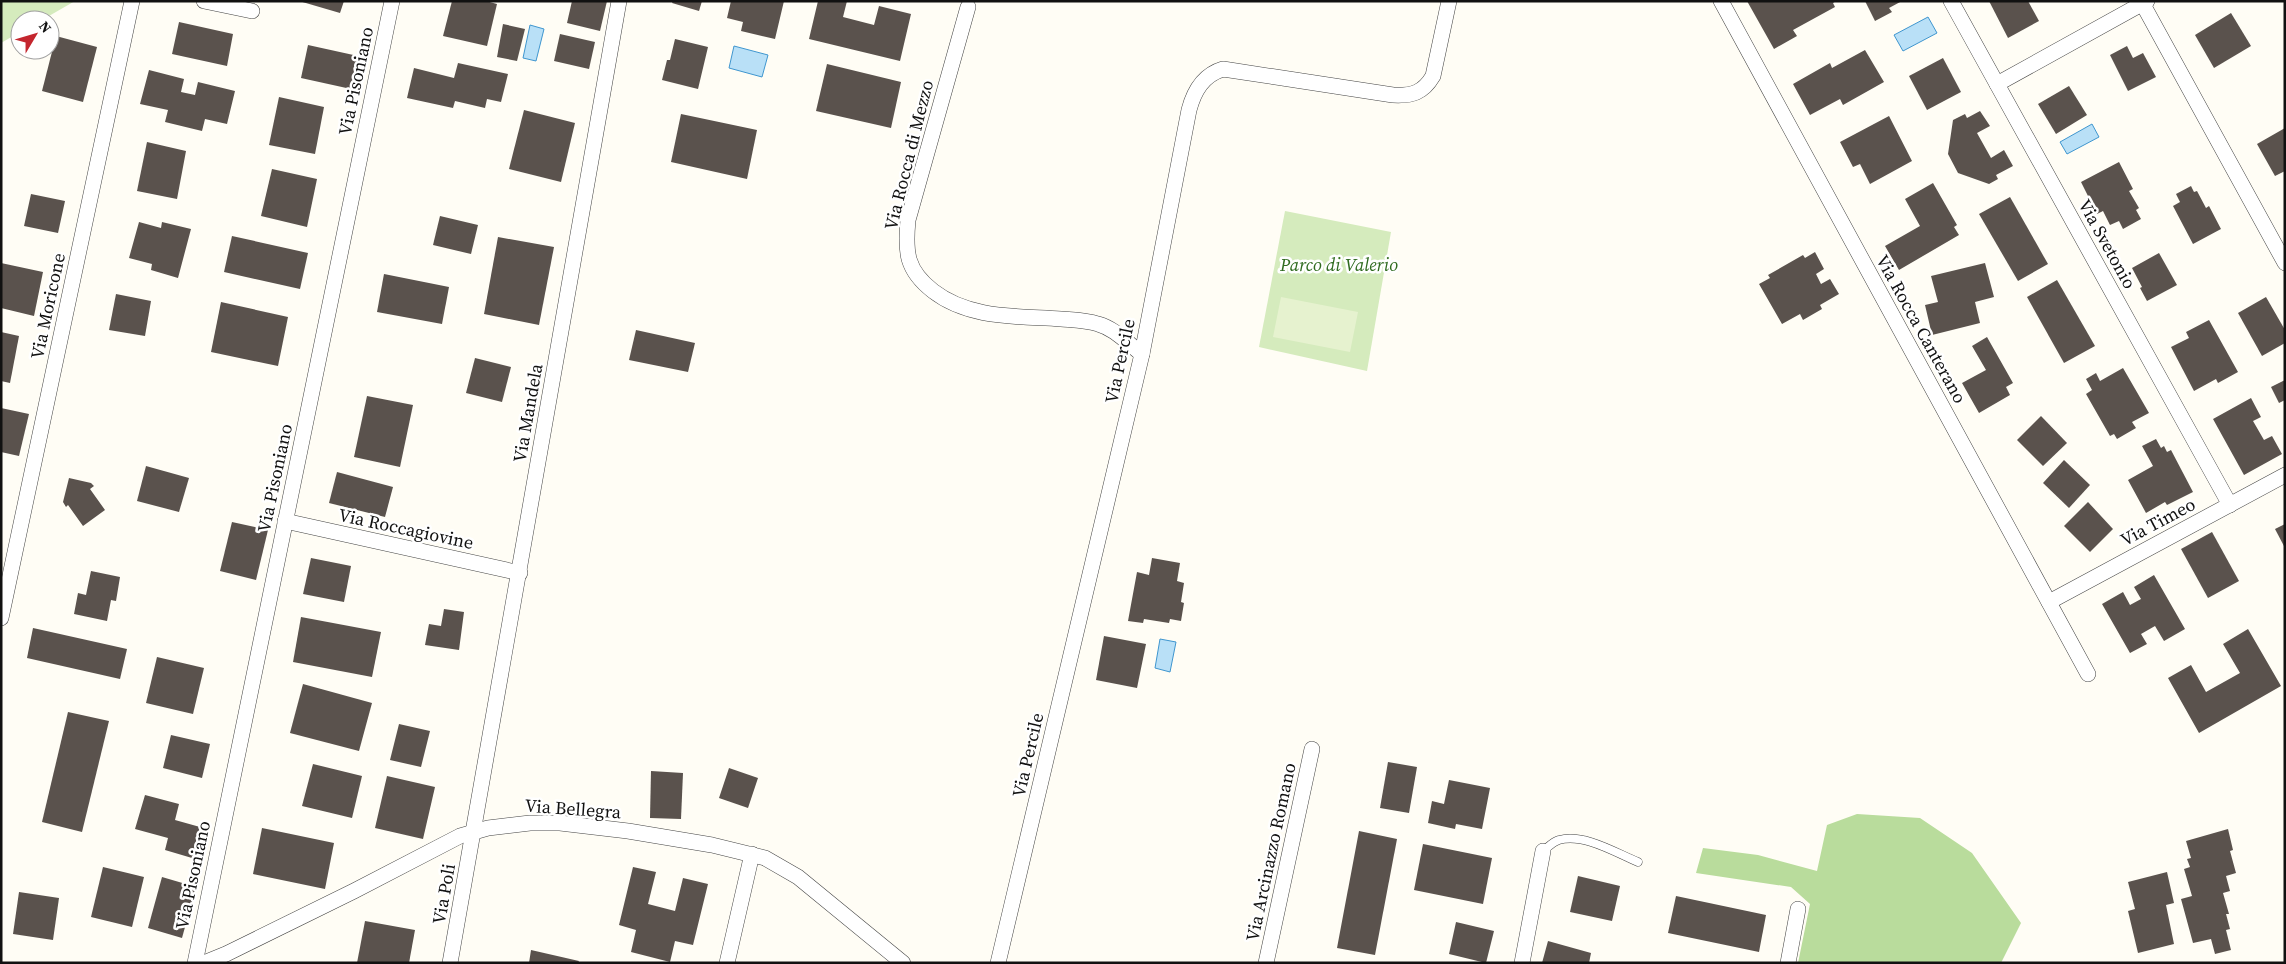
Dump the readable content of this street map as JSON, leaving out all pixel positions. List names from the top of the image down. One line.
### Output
{"streets":{"street":["Via Pisoniano","Via Rocca di Mezzo","Via Svetonio","Via Moricone","Via Rocca Canterano","Via Percile","Via Mandela","Via Timeo","Via Roccagiovine","Via Bellegra","Via Arcinazzo Romano","Via Poli"]},"crossings":[["Via Pisoniano","Via Roccagiovine"],["Via Rocca di Mezzo","Via Percile"],["Via Svetonio","Via Timeo"],["Via Rocca Canterano","Via Timeo"],["Via Mandela","Via Roccagiovine"],["Via Mandela","Via Bellegra"],["Via Mandela","Via Poli"],["Via Bellegra","Via Poli"]],"parks":["Parco di Valerio"],"north":"top right"}
